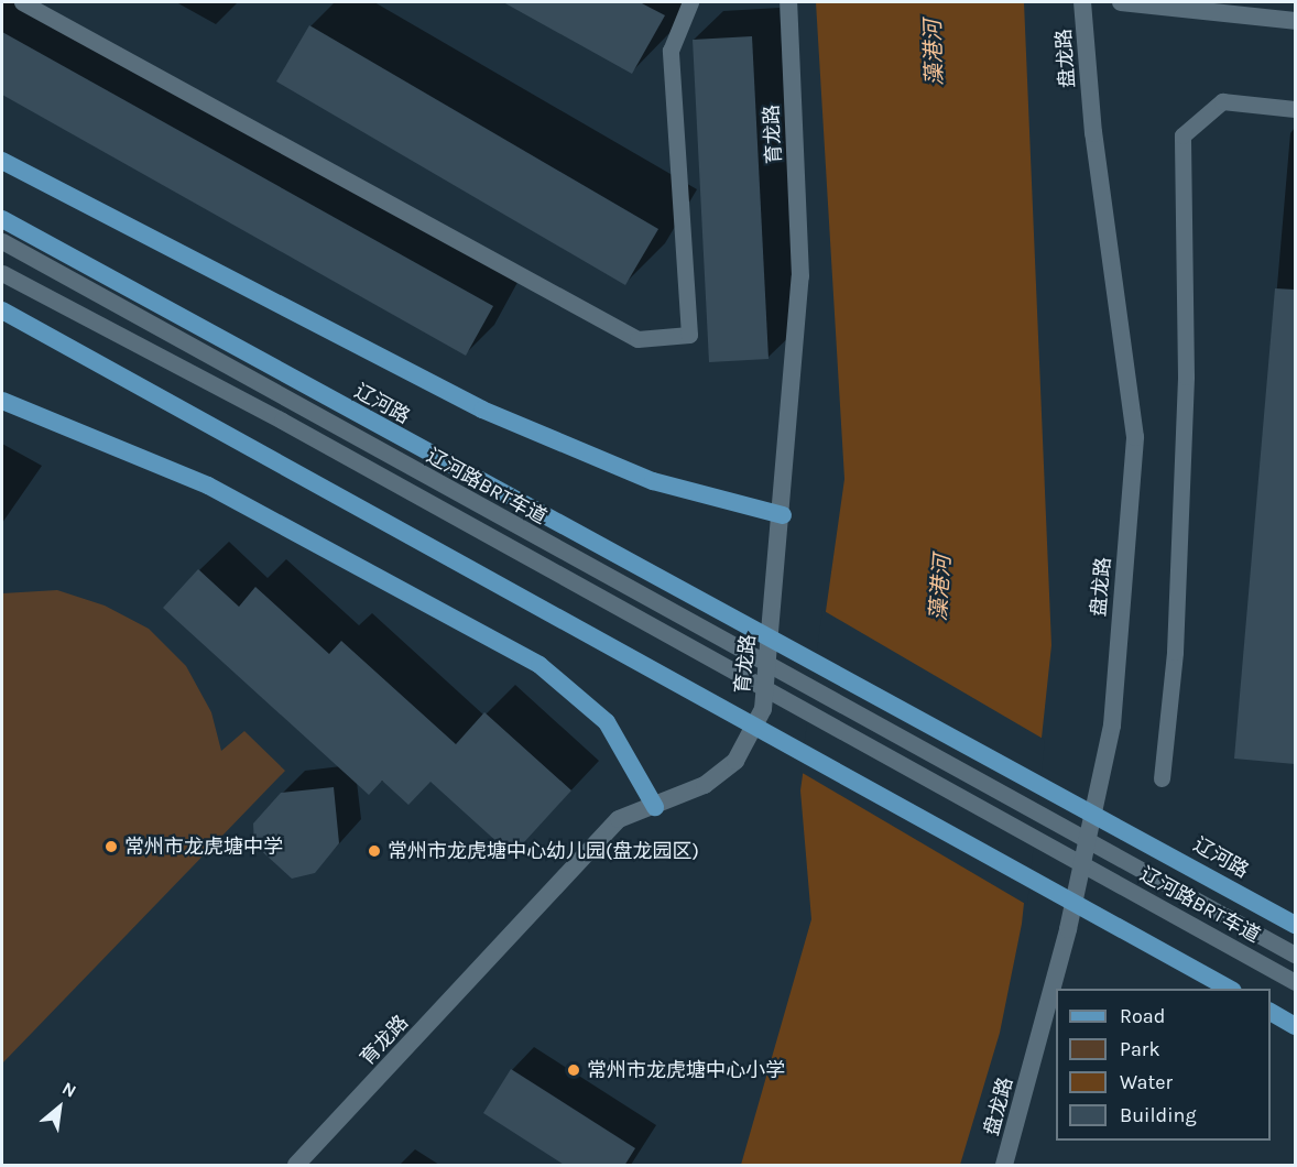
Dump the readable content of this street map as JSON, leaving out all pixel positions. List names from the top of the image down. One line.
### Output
{"streets":{"main road":["辽河路"],"street":["盘龙路","育龙路"],"lane":["辽河路BRT车道"]},"water":["藻港河"],"places":["常州市龙虎塘中学","常州市龙虎塘中心幼儿园(盘龙园区)","常州市龙虎塘中心小学"],"legend":["Road","Park","Water","Building"],"north":"top right"}
